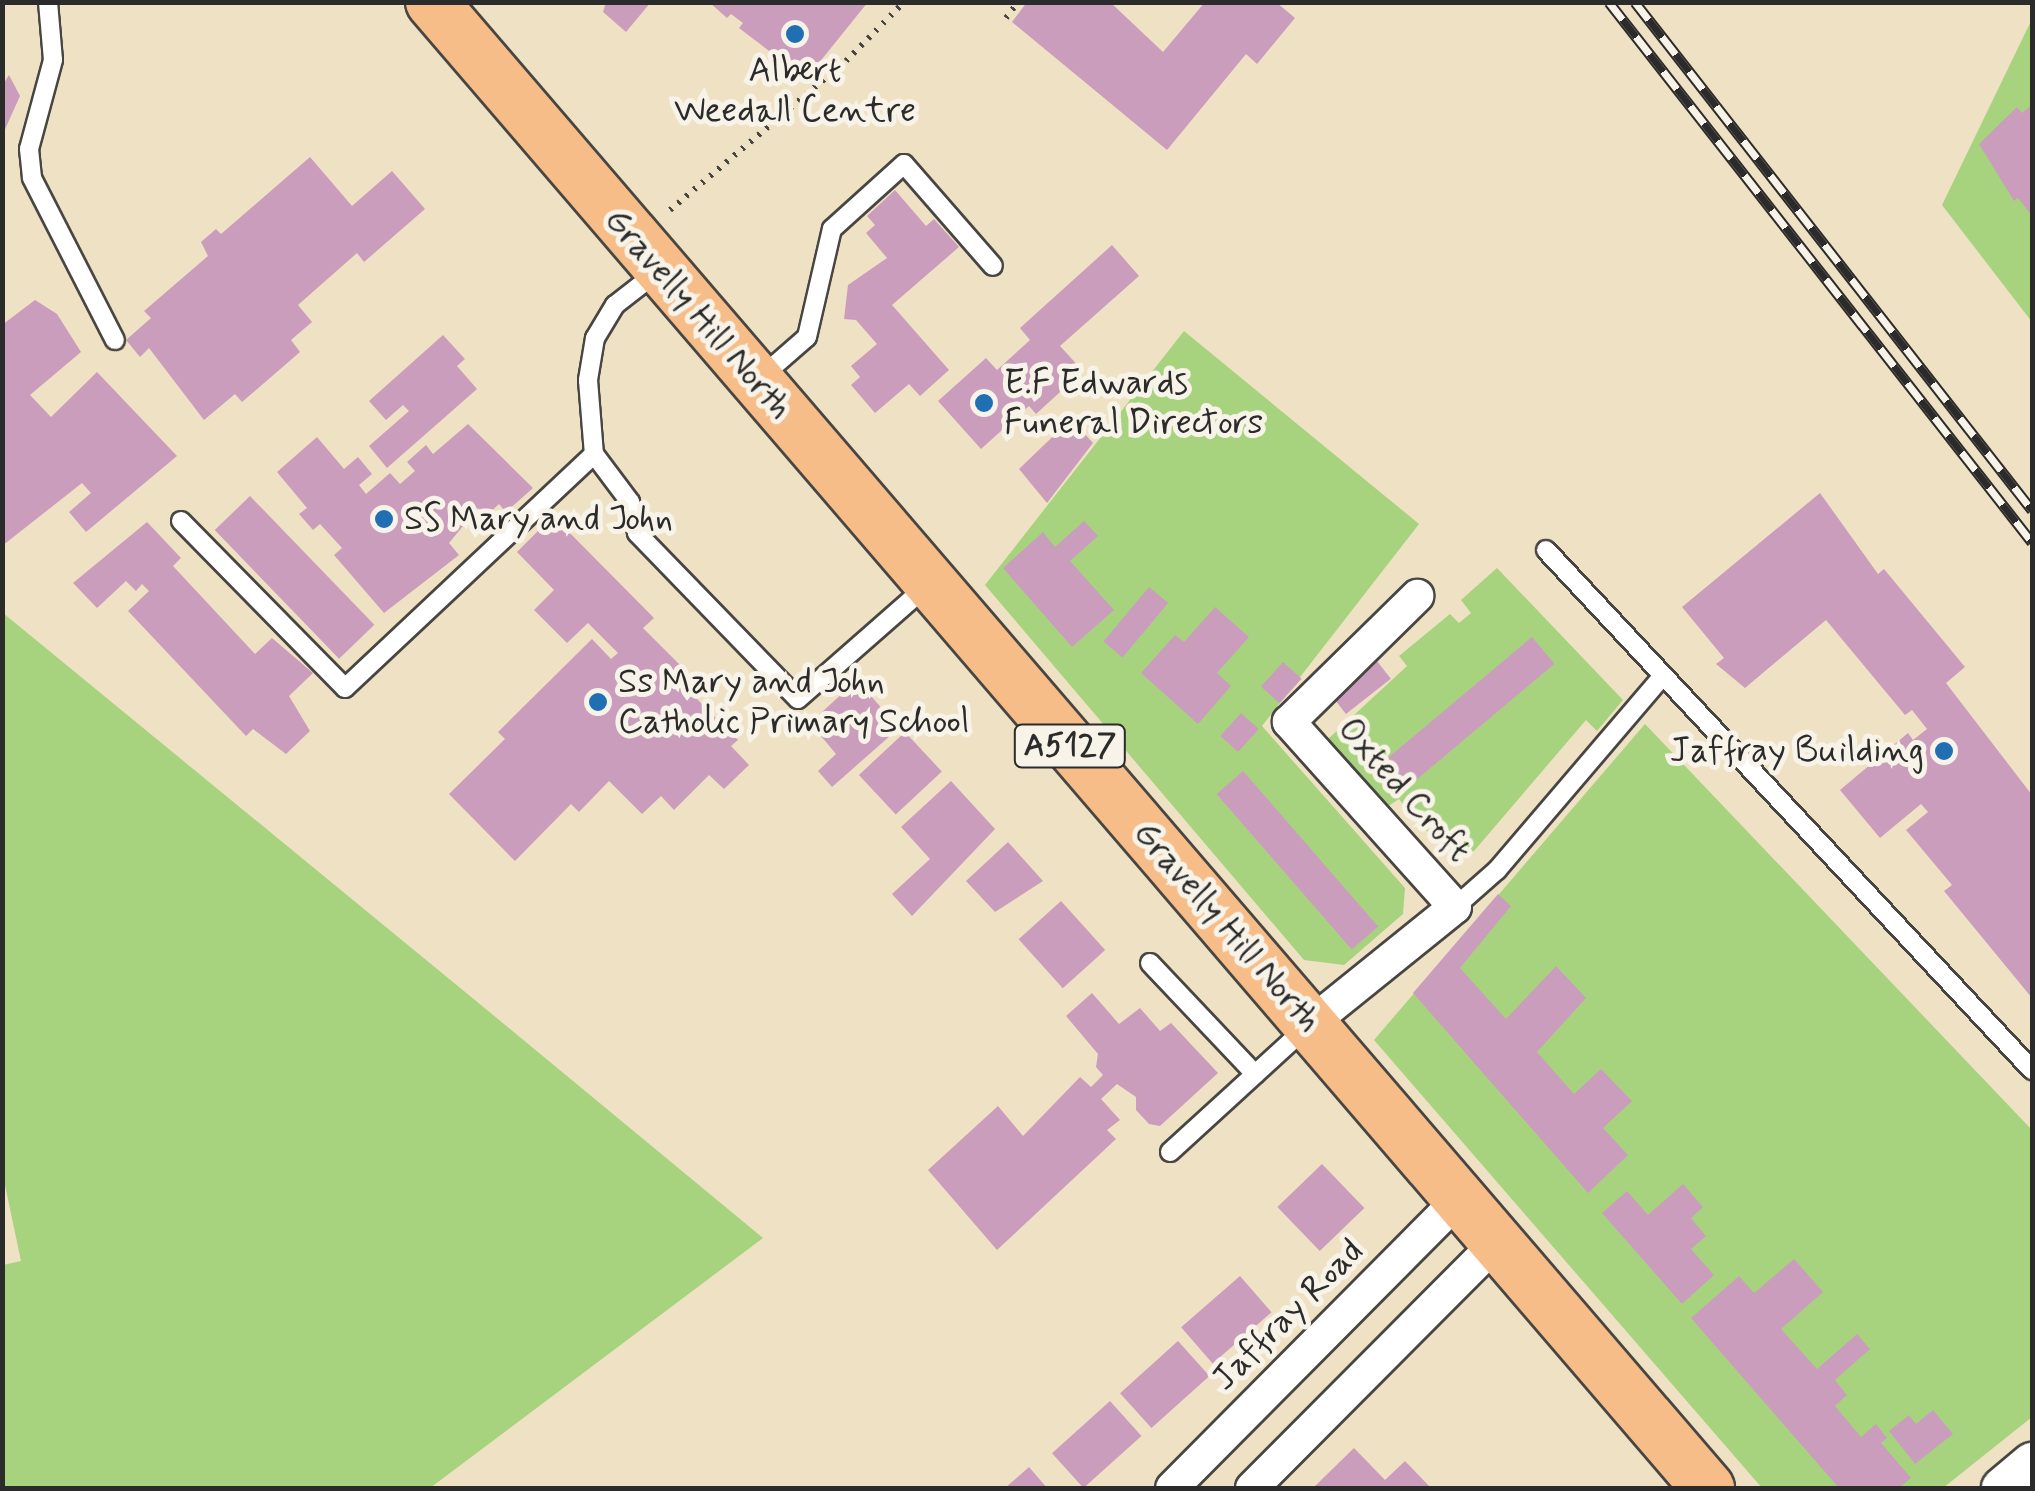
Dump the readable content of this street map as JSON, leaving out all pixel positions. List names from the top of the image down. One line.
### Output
{"streets":{"main road":["Gravelly Hill North","A5127"],"street":["Oxted Croft","Jaffray Road"]},"crossings":[["Gravelly Hill North","Oxted Croft"],["Gravelly Hill North","Jaffray Road"]],"places":["Albert Weedall Centre","E.F Edwards Funeral Directors","SS Mary and John","Ss Mary and John Catholic Primary School","Jaffray Building"]}
